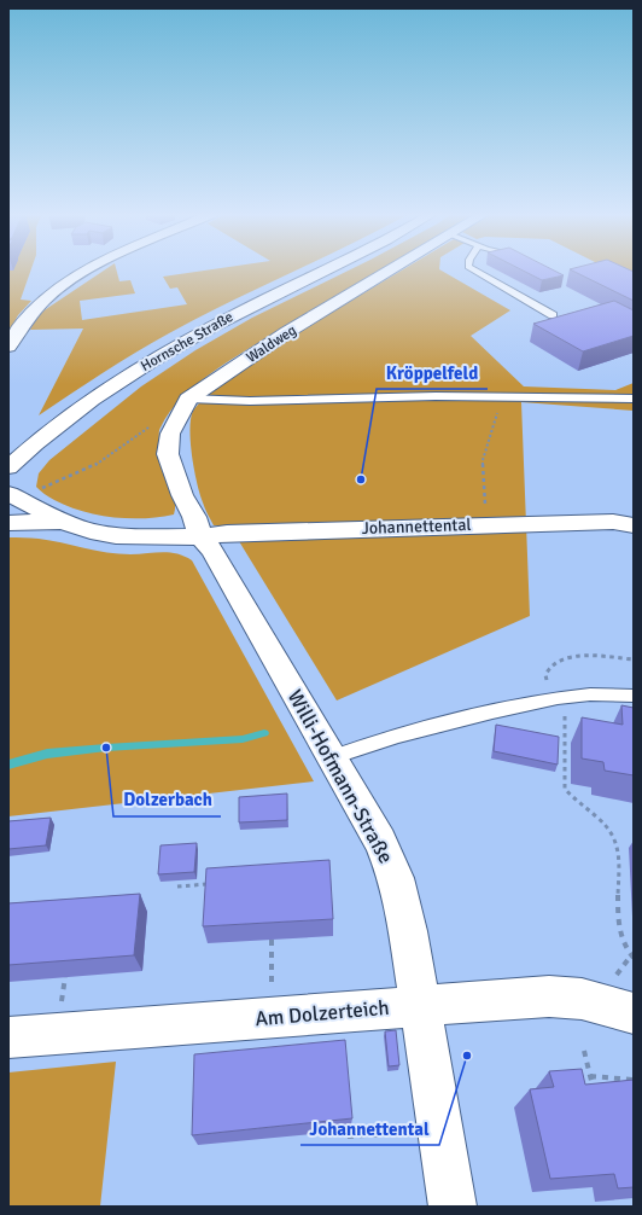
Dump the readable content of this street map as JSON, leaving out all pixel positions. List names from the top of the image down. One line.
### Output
{"streets":{"street":["Hornsche Straße","Waldweg","Johannettental","Willi-Hofmann-Straße","Am Dolzerteich"]},"crossings":[["Johannettental","Willi-Hofmann-Straße"],["Willi-Hofmann-Straße","Am Dolzerteich"]],"places":["Kröppelfeld","Dolzerbach","Johannettental"]}
